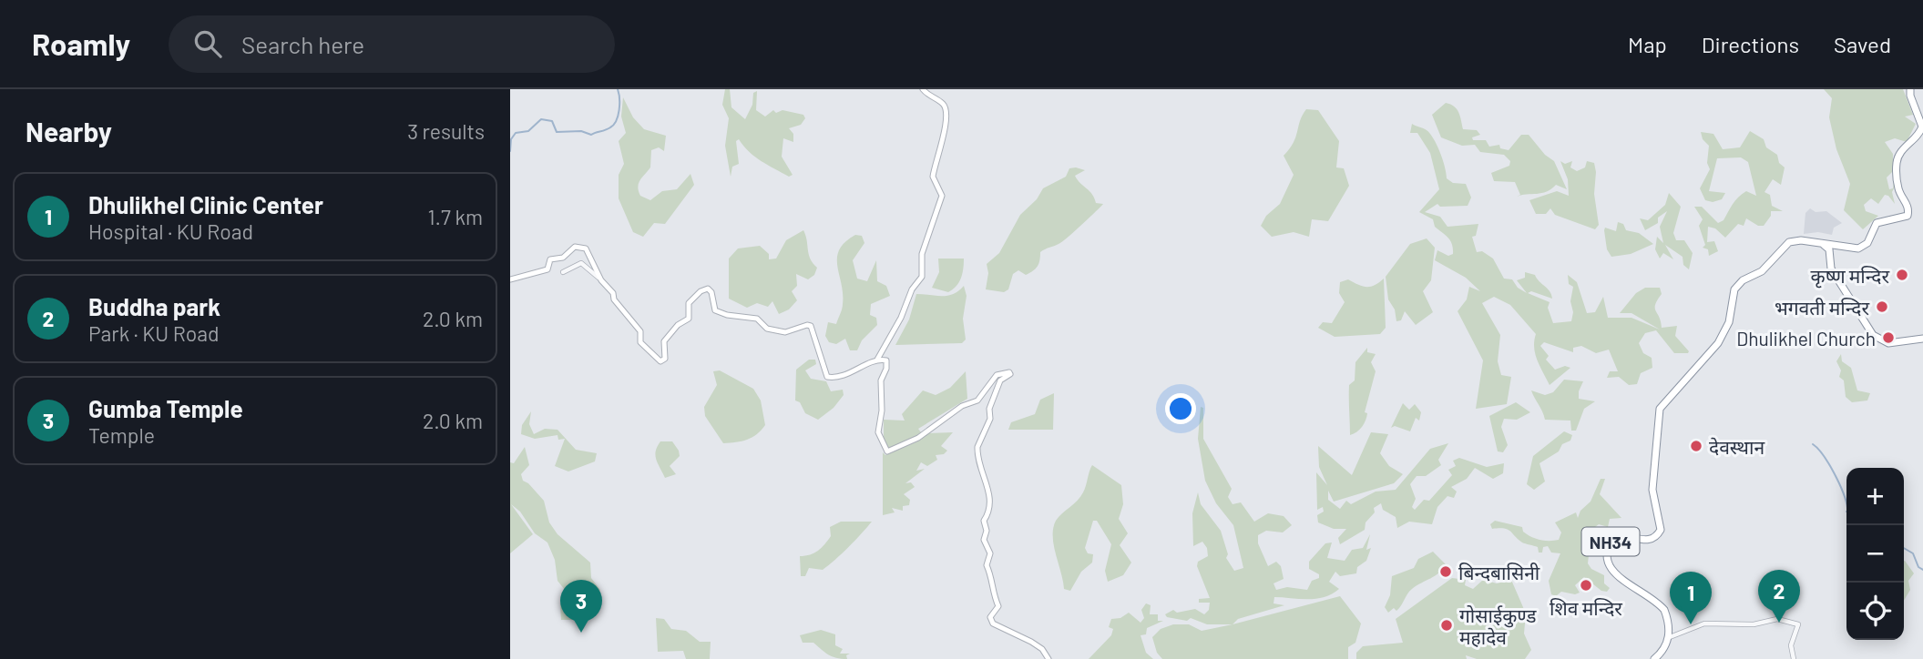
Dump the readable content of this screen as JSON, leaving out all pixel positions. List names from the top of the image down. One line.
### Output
{"streets":{"highway":["NH34"]},"places":["कृष्ण मन्दिर","भगवती मन्दिर","Dhulikhel Church","देवस्थान","बिन्दबासिनी","शिव मन्दिर","गोसाईकुण्ड महादेव"],"page":{"header":"Roamly","search":"Search here","nav":["Map","Directions","Saved"],"heading":["Nearby","3 results"],"list":[{"mark":"1","name":"Dhulikhel Clinic Center","note":"Hospital · KU Road","value":"1.7 km"},{"mark":"2","name":"Buddha park","note":"Park · KU Road","value":"2.0 km"},{"mark":"3","name":"Gumba Temple","note":"Temple","value":"2.0 km"}],"map_buttons":["+","−"],"pins":["2","1","3"]}}
